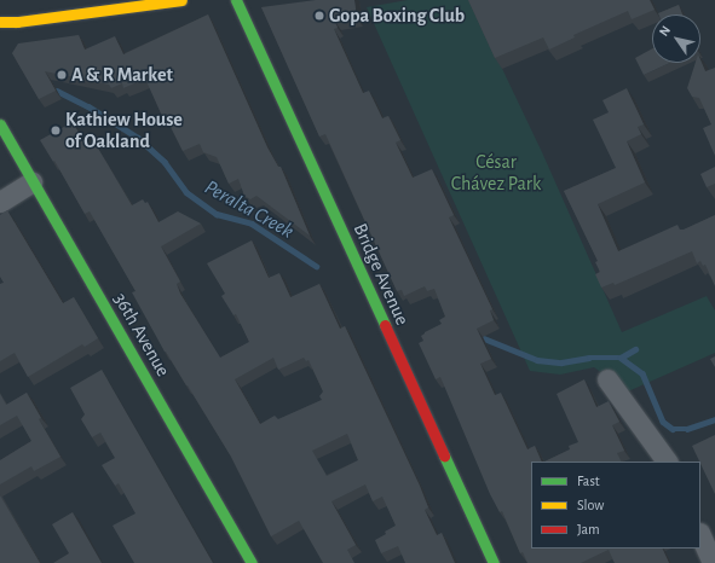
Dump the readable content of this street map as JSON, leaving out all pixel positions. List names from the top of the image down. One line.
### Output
{"streets":{"street":["Bridge Avenue","36th Avenue"]},"water":["Peralta Creek"],"parks":["César Chávez Park"],"places":["Gopa Boxing Club","A & R Market","Kathiew House of Oakland"],"legend":["Fast","Slow","Jam"],"north":"top left"}
